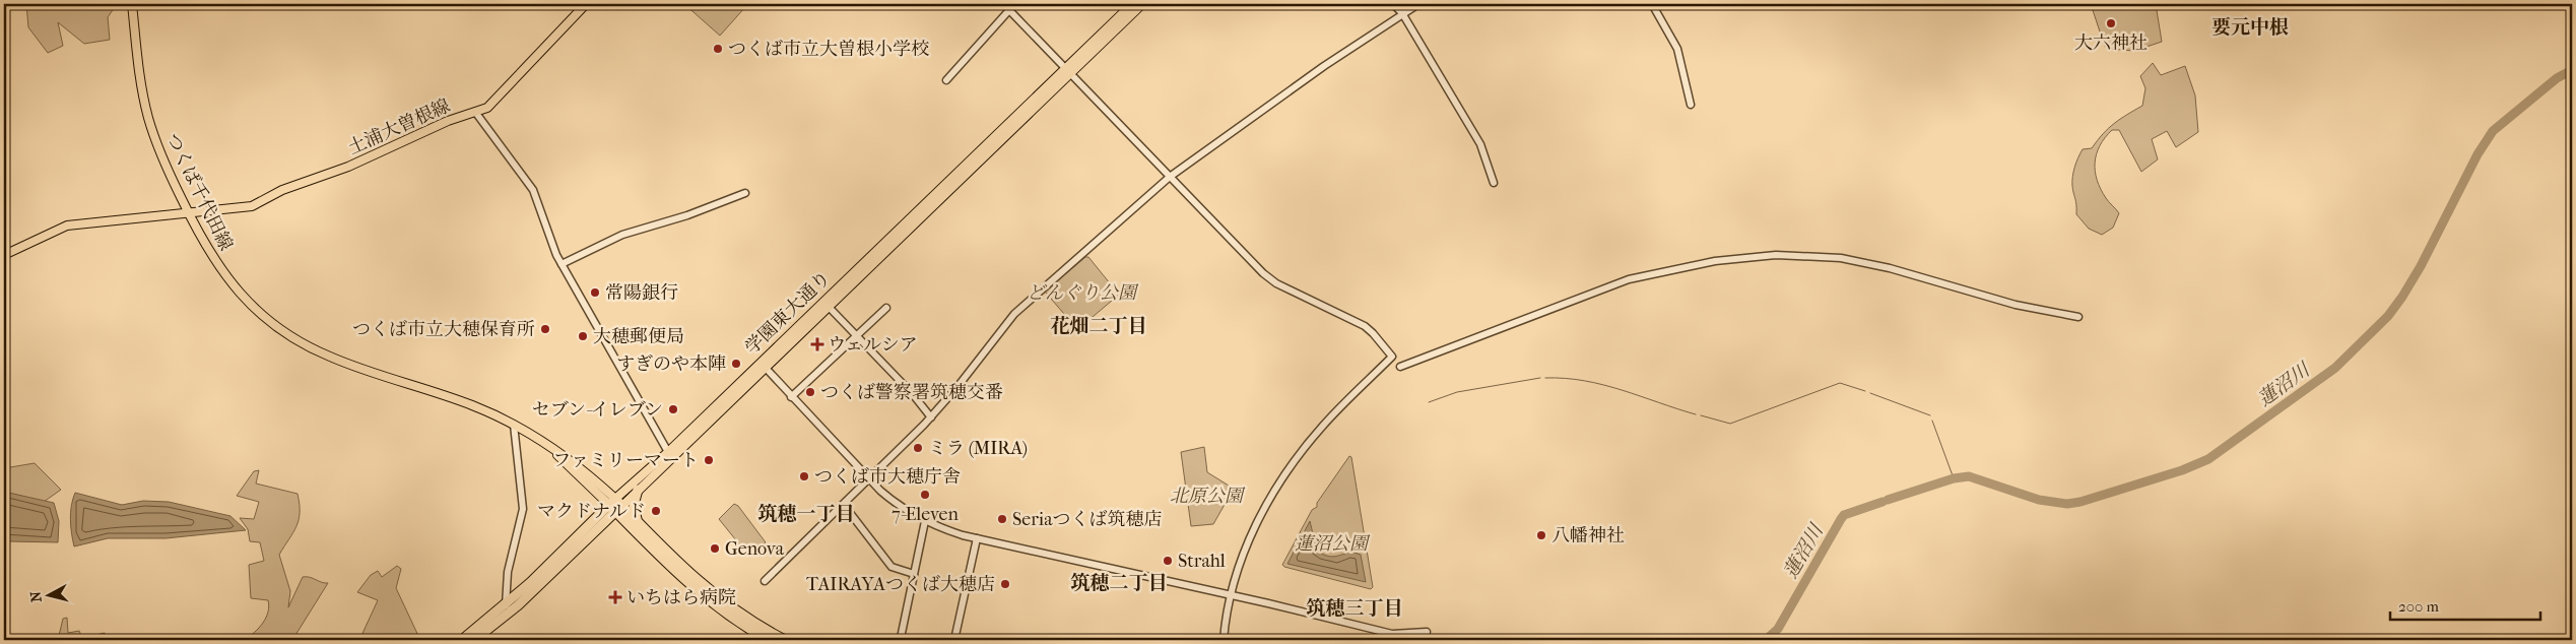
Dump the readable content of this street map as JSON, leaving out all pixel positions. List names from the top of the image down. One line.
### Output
{"streets":{"highway":["学園東大通り"],"main road":["土浦大曽根線","つくば千代田線"]},"crossings":[["土浦大曽根線","つくば千代田線"],["つくば千代田線","学園東大通り"]],"districts":["要元中根","花畑二丁目","筑穂一丁目","筑穂二丁目","筑穂三丁目"],"water":["蓮沼川"],"parks":["どんぐり公園","北原公園","蓮沼公園"],"places":{"other":["大六神社","つくば市立大曽根小学校","常陽銀行","つくば市立大穂保育所","大穂郵便局","すぎのや本陣","つくば警察署筑穂交番","セブン-イレブン","ミラ (MIRA)","ファミリーマート","つくば市大穂庁舎","7-Eleven","マクドナルド","Seriaつくば筑穂店","八幡神社","Genova","Strahl","TAIRAYAつくば大穂店"],"health":["ウェルシア","いちはら病院"]},"scale_bar":"200 m","north":"left"}
